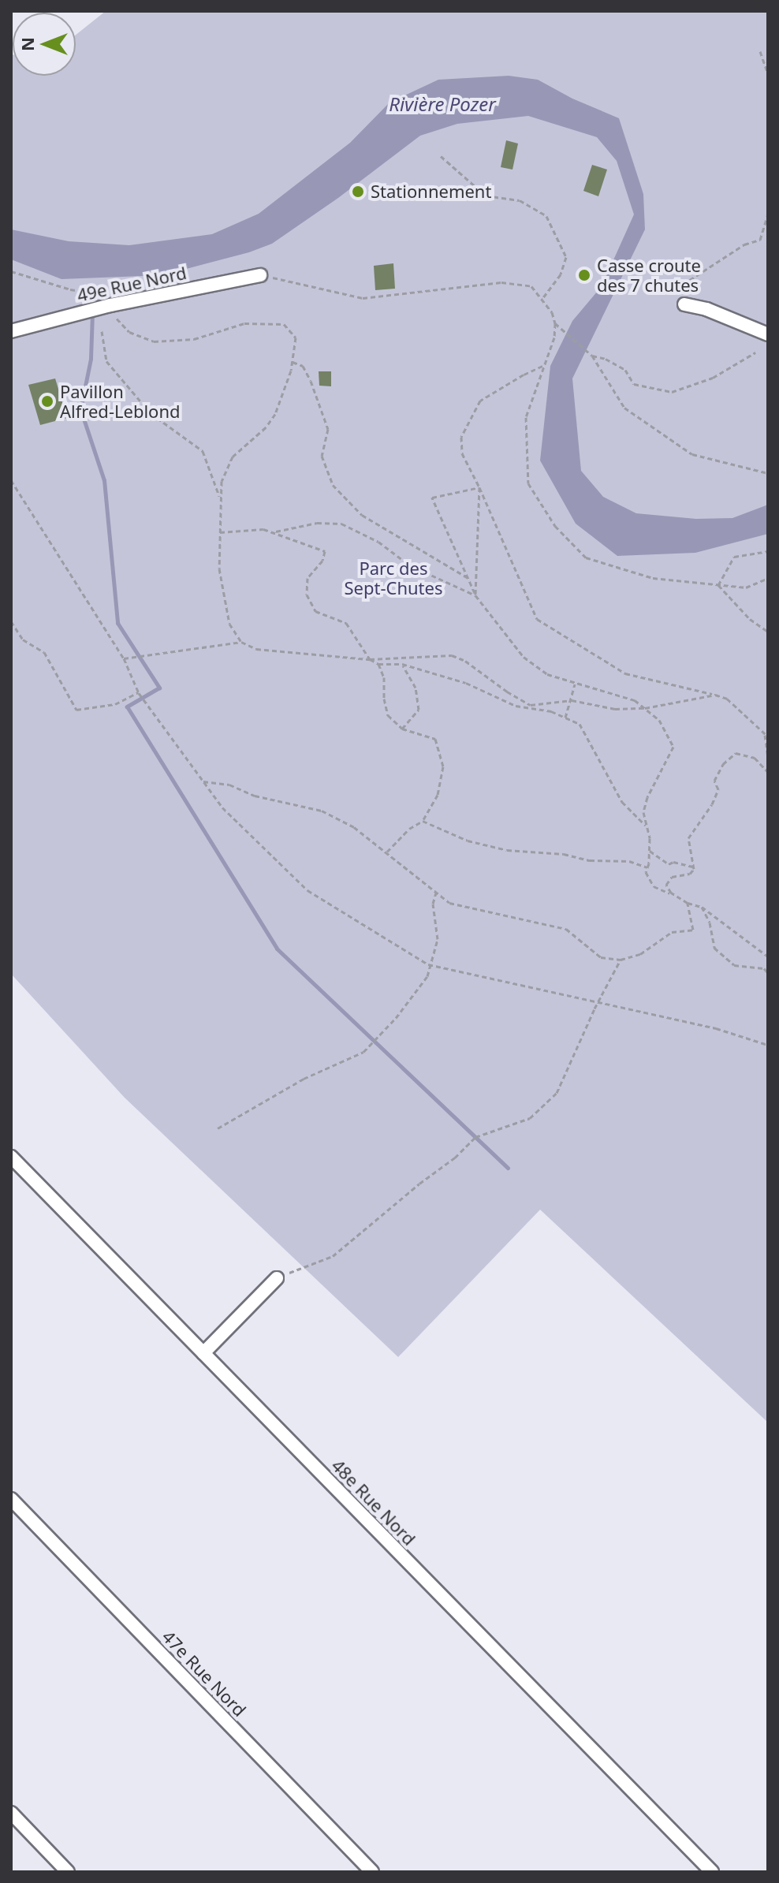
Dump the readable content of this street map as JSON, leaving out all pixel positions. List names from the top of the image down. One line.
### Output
{"streets":{"street":["49e Rue Nord","48e Rue Nord","47e Rue Nord"]},"water":["Rivière Pozer"],"parks":["Parc des Sept-Chutes"],"places":["Stationnement","Casse croute des 7 chutes","Pavillon Alfred-Leblond"],"north":"left"}
